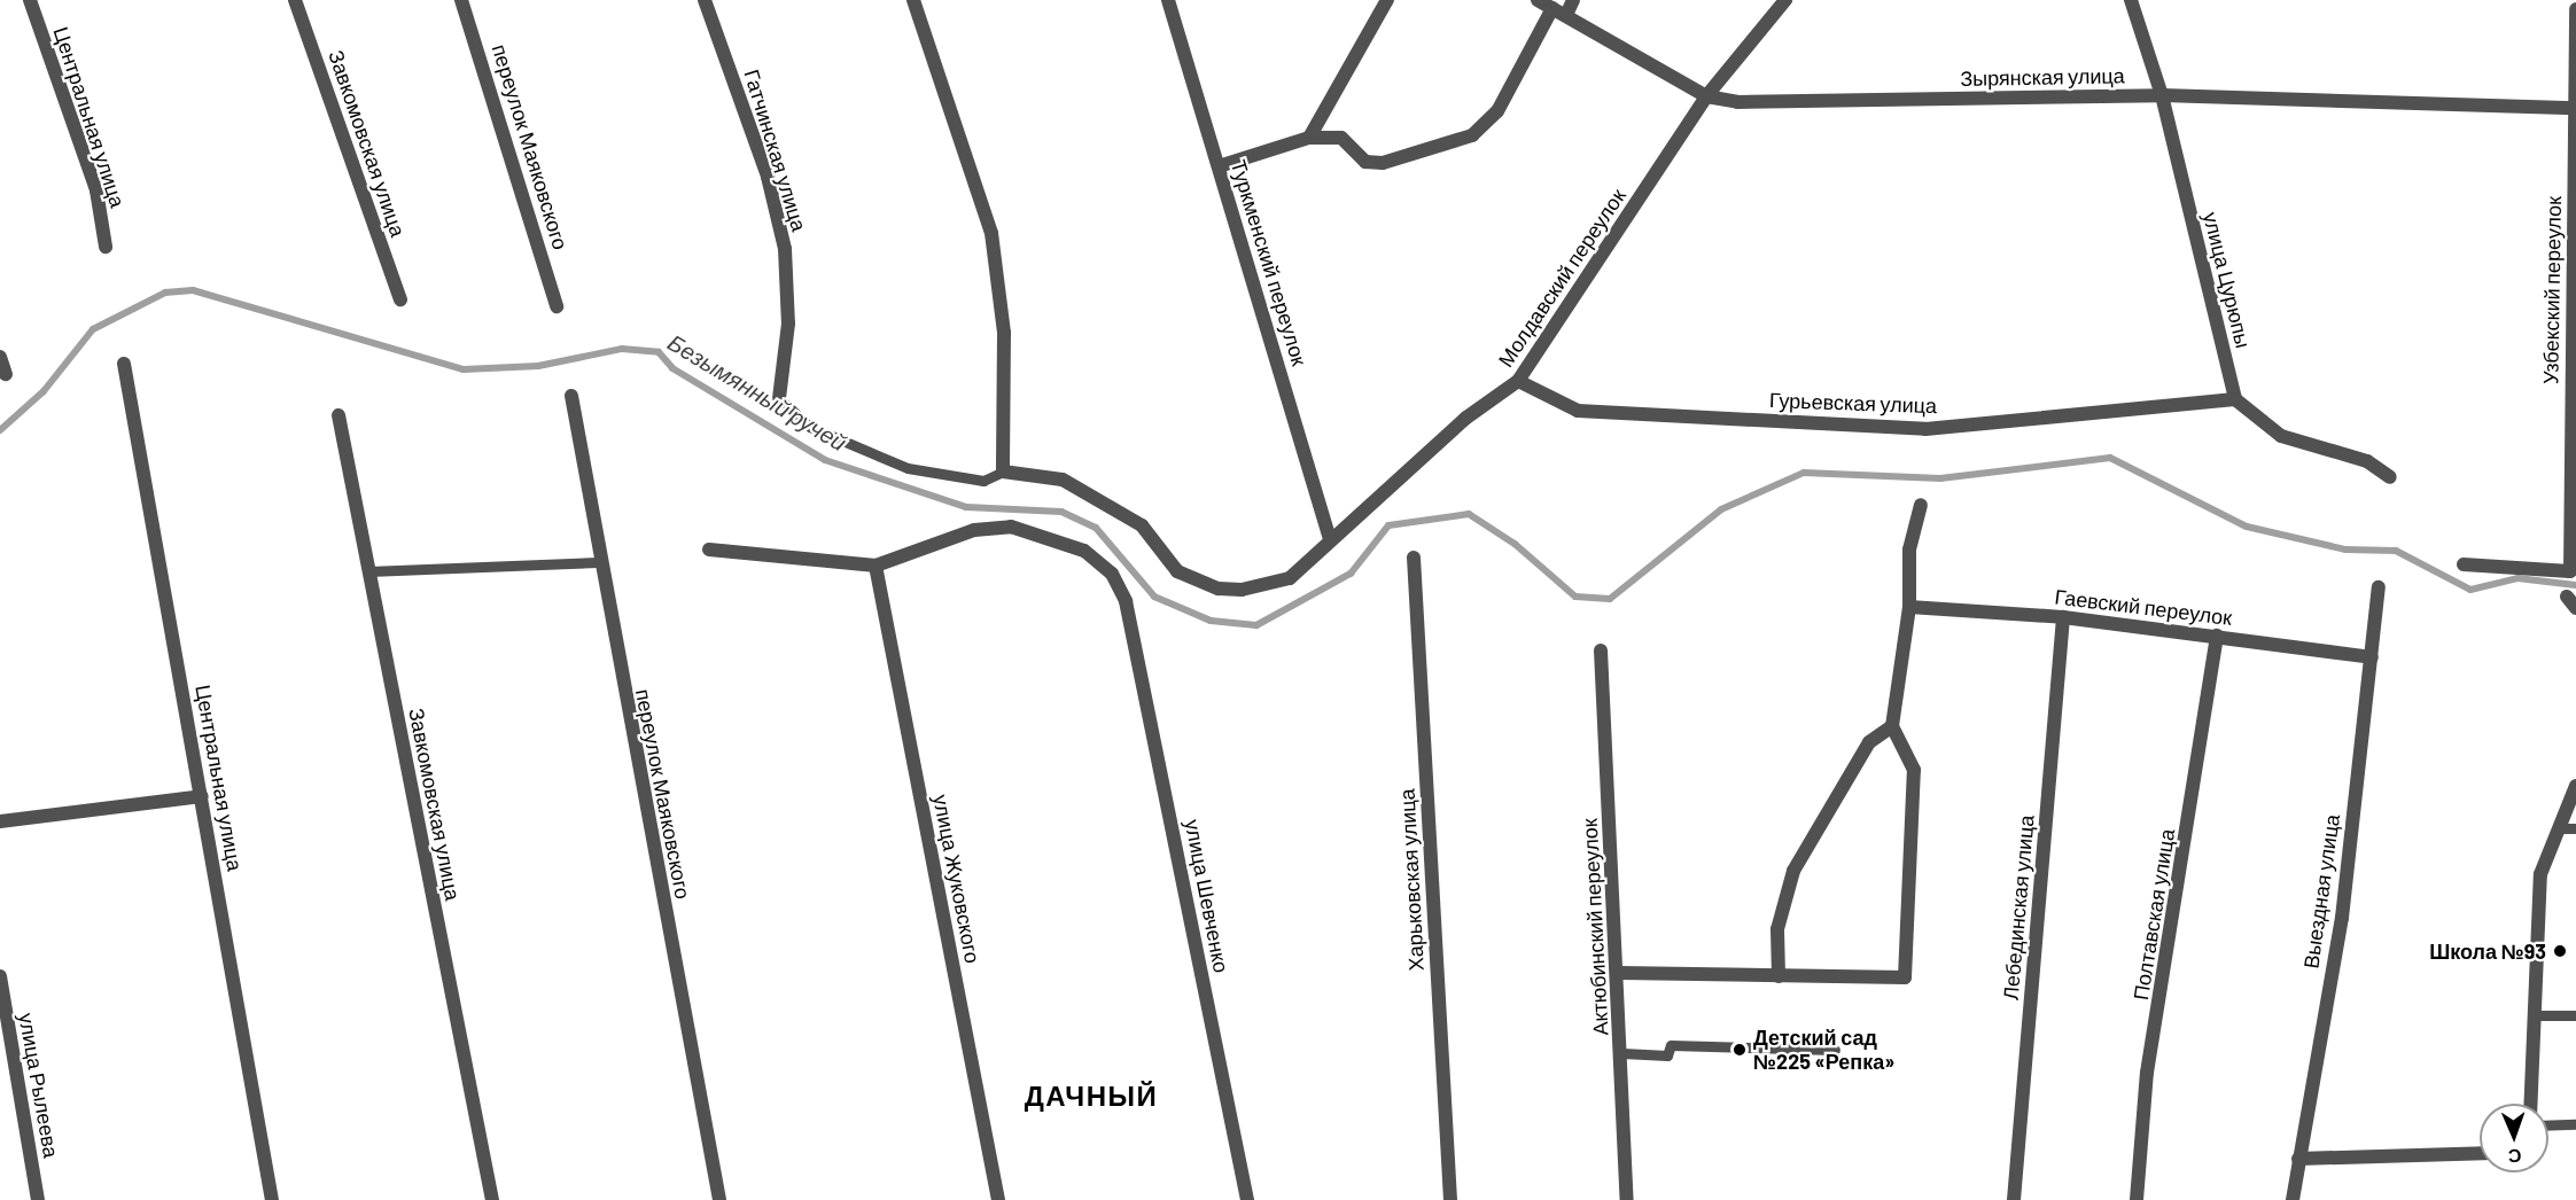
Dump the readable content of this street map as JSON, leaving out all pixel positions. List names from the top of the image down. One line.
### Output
{"streets":{"street":["Зырянская улица","Центральная улица","Завкомовская улица","переулок Маяковского","Гатчинская улица","Туркменский переулок","Молдавский переулок","улица Цурюпы","Узбекский переулок","Гурьевская улица","Гаевский переулок","улица Жуковского","Харьковская улица","Выездная улица","улица Шевченко","Лебединская улица","Полтавская улица","Актюбинский переулок","улица Рылеева"]},"crossings":[["Зырянская улица","Молдавский переулок"],["Зырянская улица","улица Цурюпы"],["Зырянская улица","Узбекский переулок"],["Туркменский переулок","Молдавский переулок"],["Молдавский переулок","Гурьевская улица"],["улица Цурюпы","Гурьевская улица"],["Гаевский переулок","Выездная улица"],["Гаевский переулок","Лебединская улица"],["Гаевский переулок","Полтавская улица"],["улица Жуковского","улица Шевченко"]],"districts":["ДАЧНЫЙ"],"water":["Безымянный ручей"],"places":["Школа №93","Детский сад №225 «Репка»"],"north":"bottom"}
